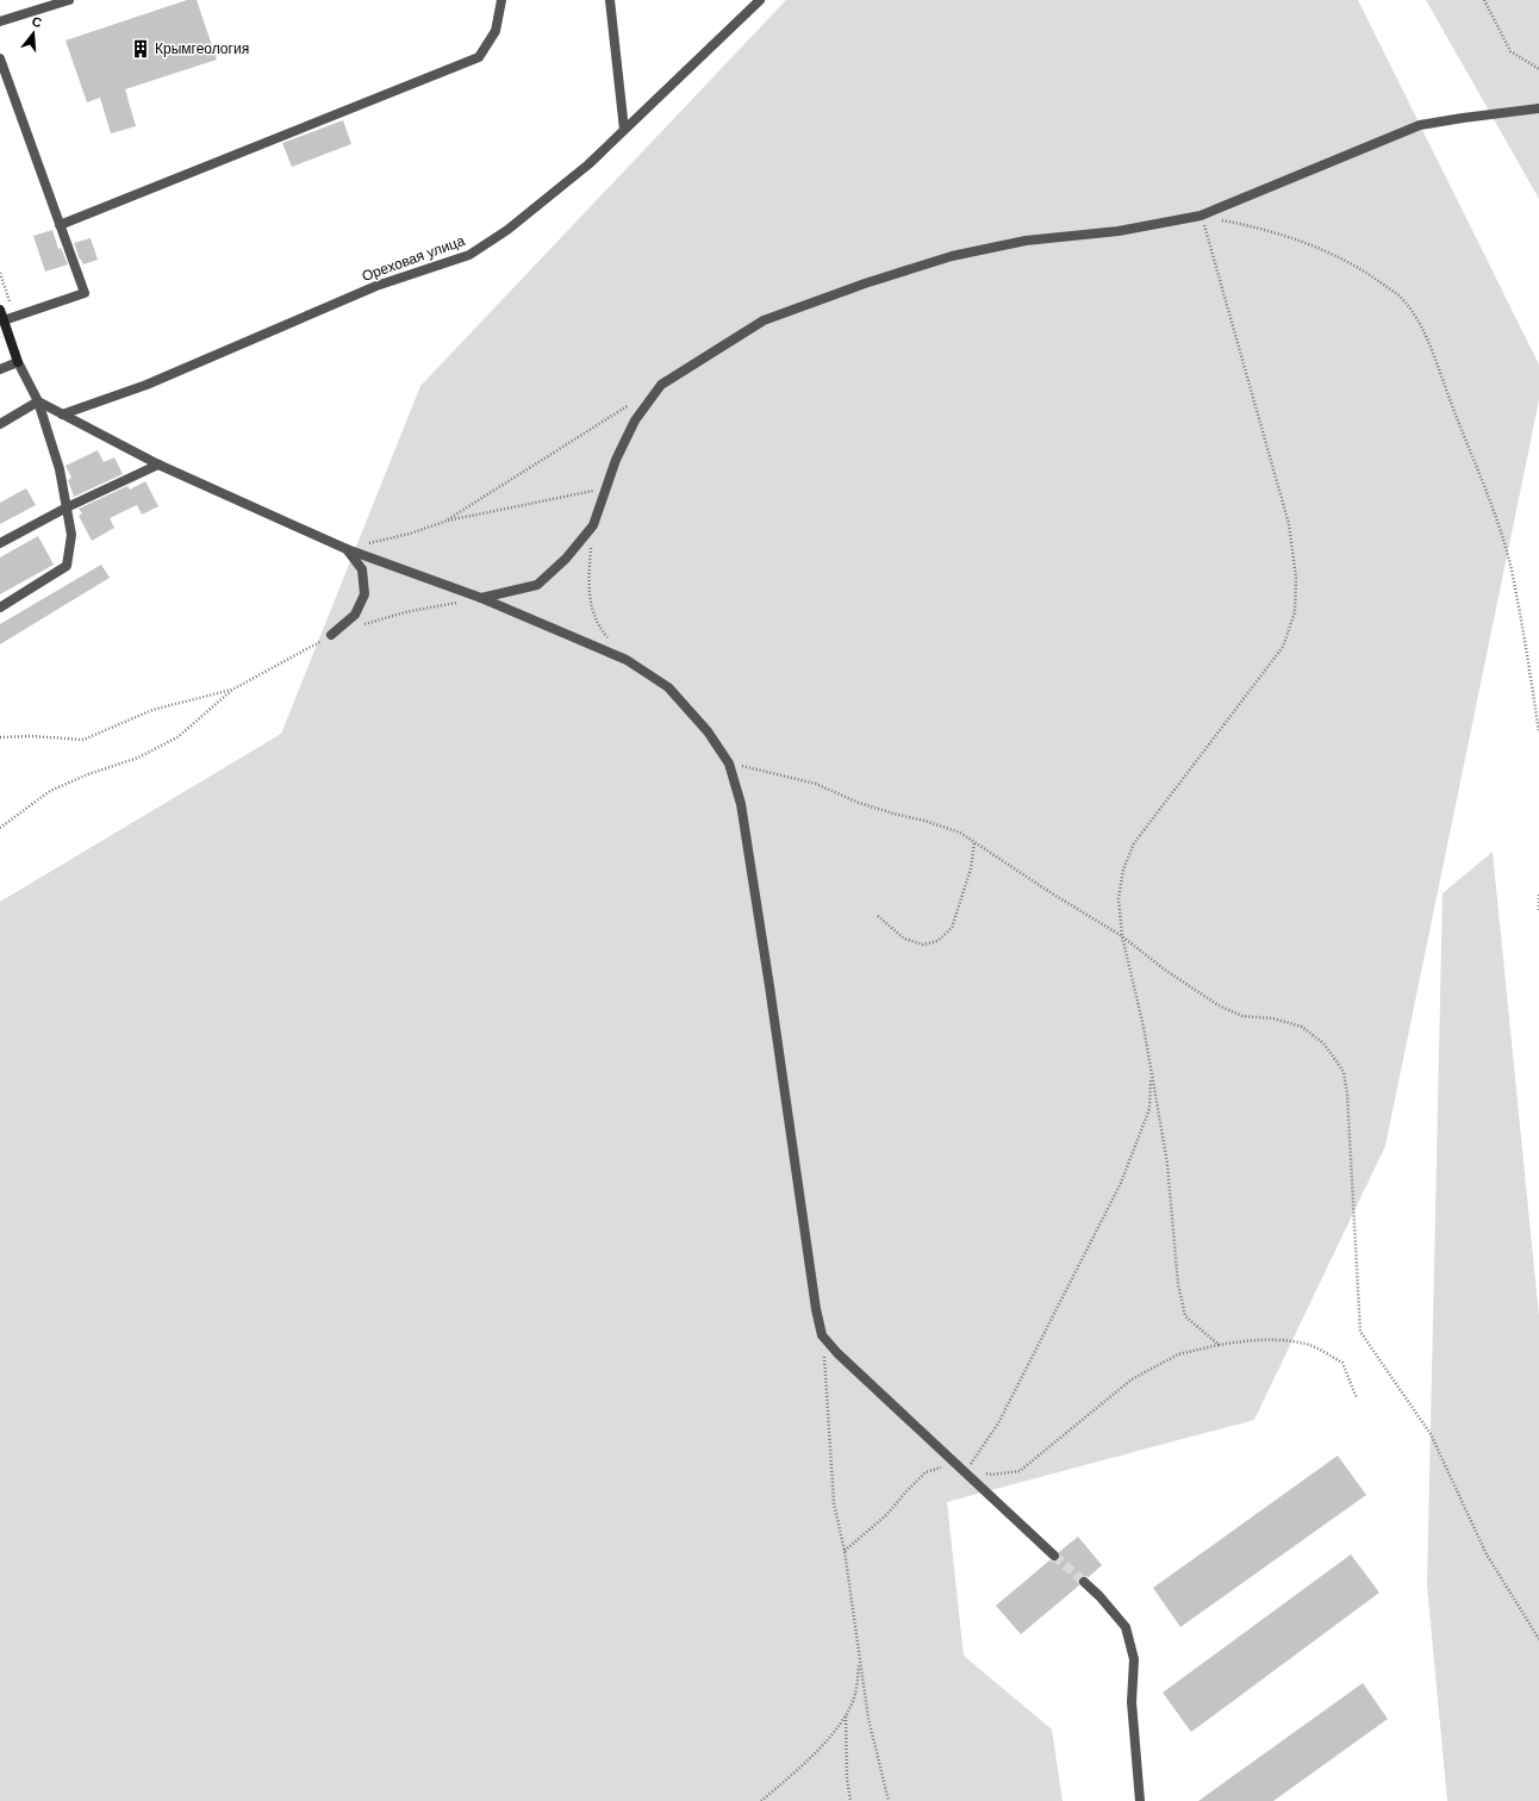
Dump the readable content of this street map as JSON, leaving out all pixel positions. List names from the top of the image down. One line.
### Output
{"streets":{"street":["Ореховая улица"]},"places":{"building":["Крымгеология"]},"north":"top"}
